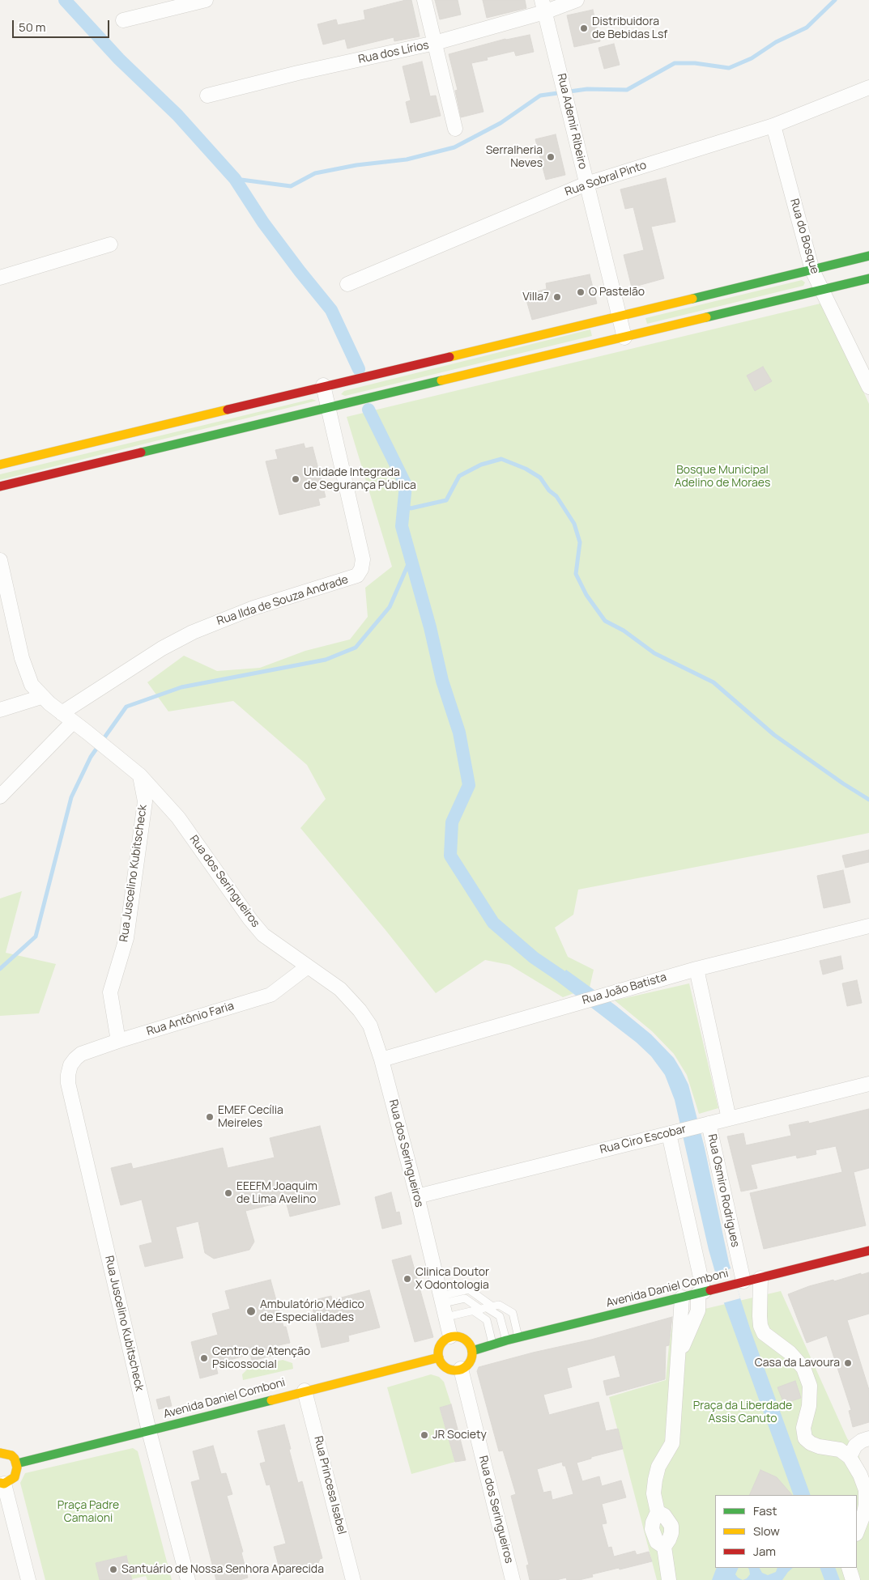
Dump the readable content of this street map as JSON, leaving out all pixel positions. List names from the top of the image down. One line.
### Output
{"streets":{"street":["Rua dos Lírios","Rua Ademir Ribeiro","Rua Sobral Pinto","Rua do Bosque","Rua Ilda de Souza Andrade","Rua Juscelino Kubitscheck","Rua dos Seringueiros","Rua João Batista","Rua Antônio Faria","Rua Ciro Escobar","Rua Osmiro Rodrigues","Avenida Daniel Comboni","Rua Princesa Isabel"]},"crossings":[["Rua dos Lírios","Rua Ademir Ribeiro"],["Rua Ademir Ribeiro","Rua Sobral Pinto"],["Rua Sobral Pinto","Rua do Bosque"],["Rua Ilda de Souza Andrade","Rua dos Seringueiros"],["Rua Juscelino Kubitscheck","Rua dos Seringueiros"],["Rua Juscelino Kubitscheck","Rua Antônio Faria"],["Rua Juscelino Kubitscheck","Avenida Daniel Comboni"],["Rua dos Seringueiros","Rua João Batista"],["Rua dos Seringueiros","Rua Antônio Faria"],["Rua dos Seringueiros","Rua Ciro Escobar"],["Rua dos Seringueiros","Avenida Daniel Comboni"],["Rua Ciro Escobar","Rua Osmiro Rodrigues"],["Rua Osmiro Rodrigues","Avenida Daniel Comboni"],["Avenida Daniel Comboni","Rua Princesa Isabel"]],"parks":["Bosque Municipal Adelino de Moraes","Praça da Liberdade Assis Canuto","Praça Padre Camaioni"],"places":["Distribuidora de Bebidas Lsf","Serralheria Neves","O Pastelão","Villa7","Unidade Integrada de Segurança Pública","EMEF Cecília Meireles","EEEFM Joaquim de Lima Avelino","Clinica Doutor X Odontologia","Ambulatório Médico de Especialidades","Centro de Atenção Psicossocial","Casa da Lavoura","JR Society","Santuário de Nossa Senhora Aparecida"],"legend":["Fast","Slow","Jam"],"scale_bar":"50 m"}
